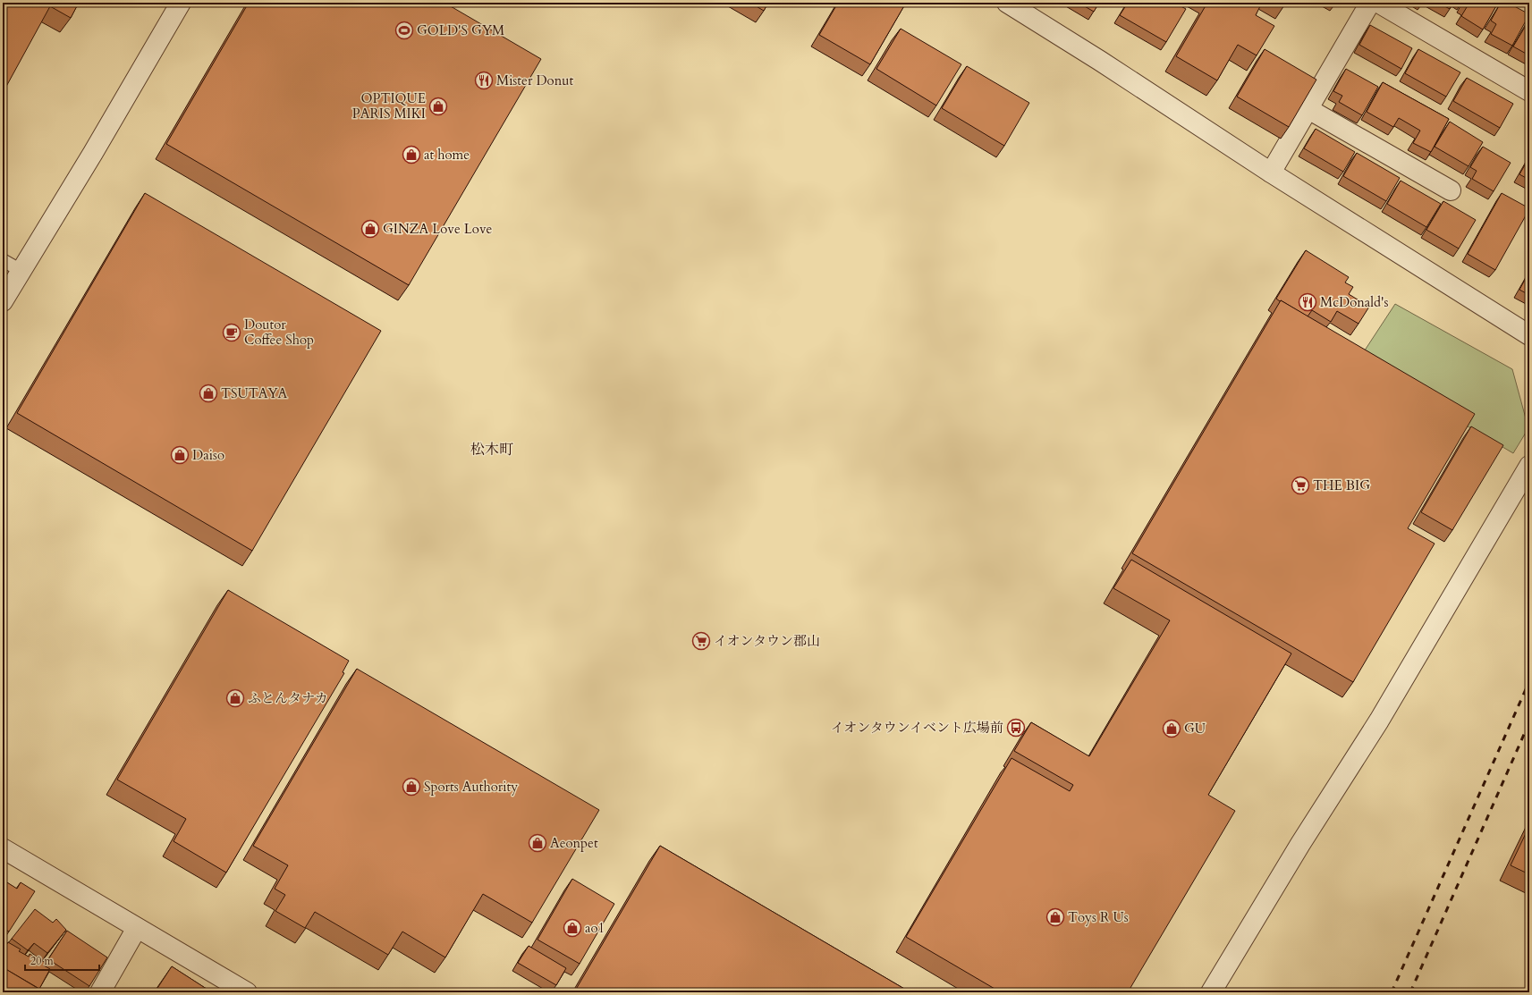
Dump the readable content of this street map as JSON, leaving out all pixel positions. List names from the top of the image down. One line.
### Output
{"districts":["松木町"],"places":{"sports":["GOLD'S GYM"],"restaurant":["Mister Donut","McDonald's"],"shop":["OPTIQUE PARIS MIKI","at home","GINZA Love Love","TSUTAYA","Daiso","ふとんタナカ","GU","Sports Authority","Aeonpet","Toys R Us","ao1"],"cafe":["Doutor Coffee Shop"],"supermarket":["THE BIG","イオンタウン郡山"],"bus stop":["イオンタウンイベント広場前"]},"scale_bar":"20 m"}
